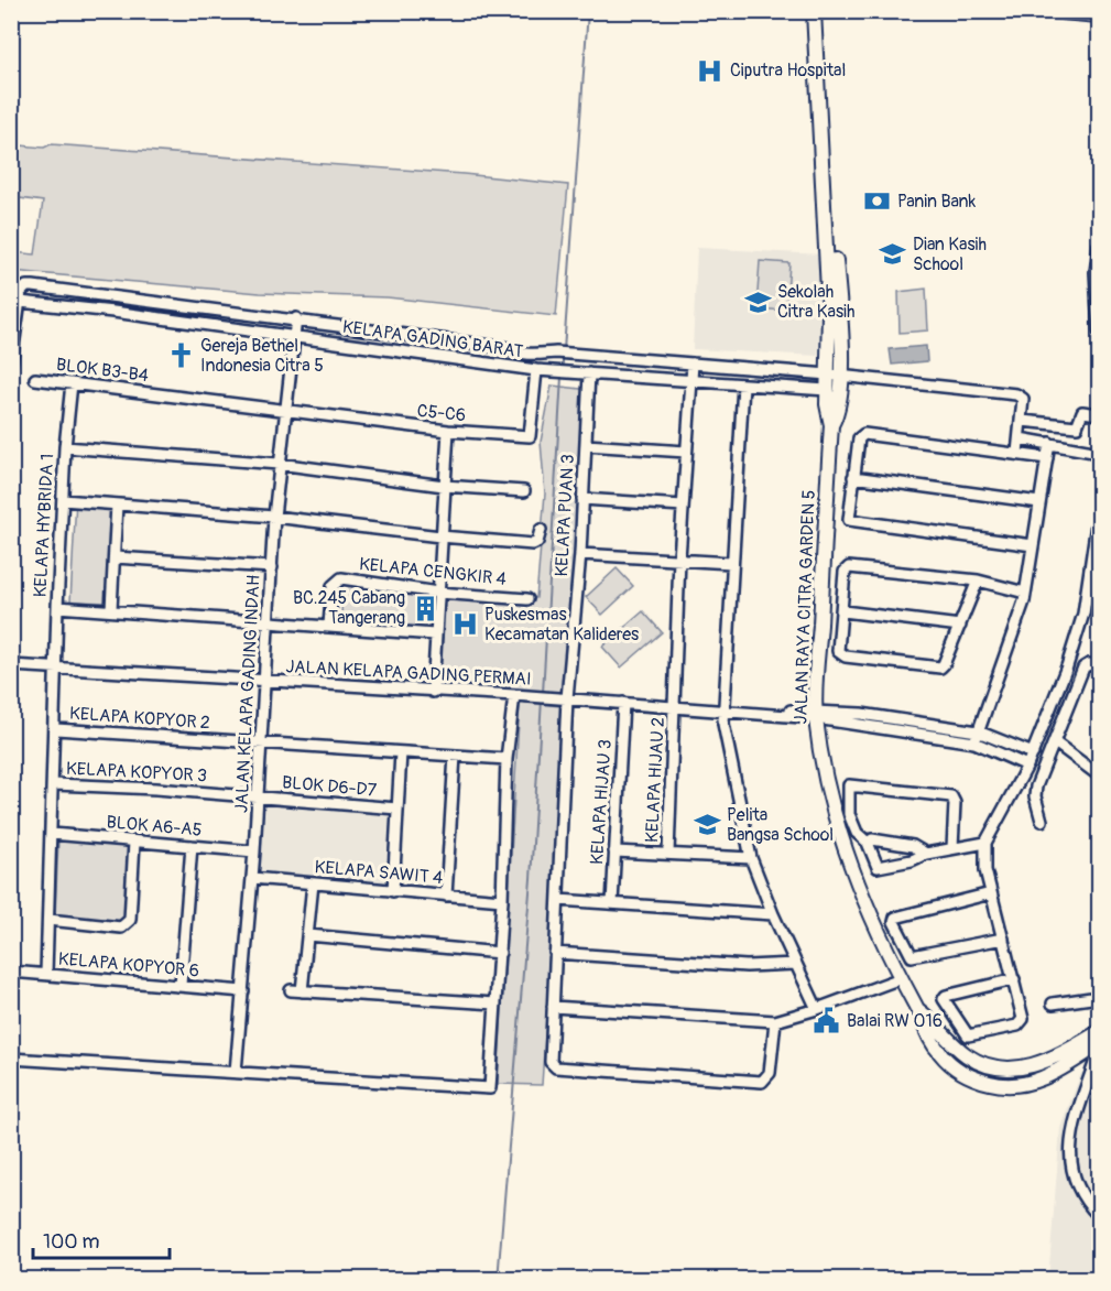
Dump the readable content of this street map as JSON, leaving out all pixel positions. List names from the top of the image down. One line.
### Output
{"streets":{"street":["KELAPA GADING BARAT","BLOK B3-B4","C5-C6","KELAPA PUAN 3","KELAPA HYBRIDA 1","KELAPA CENGKIR 4","JALAN RAYA CITRA GARDEN 5","JALAN KELAPA GADING PERMAI","JALAN KELAPA GADING INDAH","KELAPA KOPYOR 2","KELAPA KOPYOR 3","KELAPA HIJAU 2","BLOK D6-D7","KELAPA HIJAU 3","BLOK A6-A5","KELAPA SAWIT 4","KELAPA KOPYOR 6"]},"crossings":[["KELAPA GADING BARAT","C5-C6"],["KELAPA GADING BARAT","KELAPA PUAN 3"],["KELAPA GADING BARAT","JALAN RAYA CITRA GARDEN 5"],["KELAPA GADING BARAT","JALAN KELAPA GADING INDAH"],["KELAPA GADING BARAT","KELAPA HIJAU 2"],["BLOK B3-B4","C5-C6"],["BLOK B3-B4","KELAPA HYBRIDA 1"],["BLOK B3-B4","JALAN KELAPA GADING INDAH"],["C5-C6","JALAN KELAPA GADING INDAH"],["KELAPA PUAN 3","JALAN KELAPA GADING PERMAI"],["KELAPA HYBRIDA 1","JALAN KELAPA GADING PERMAI"],["KELAPA HYBRIDA 1","KELAPA KOPYOR 2"],["KELAPA HYBRIDA 1","KELAPA KOPYOR 3"],["KELAPA HYBRIDA 1","BLOK A6-A5"],["KELAPA HYBRIDA 1","KELAPA KOPYOR 6"],["JALAN RAYA CITRA GARDEN 5","JALAN KELAPA GADING PERMAI"],["JALAN KELAPA GADING PERMAI","JALAN KELAPA GADING INDAH"],["JALAN KELAPA GADING PERMAI","KELAPA HIJAU 2"],["JALAN KELAPA GADING PERMAI","KELAPA HIJAU 3"],["JALAN KELAPA GADING INDAH","KELAPA KOPYOR 2"],["JALAN KELAPA GADING INDAH","KELAPA KOPYOR 3"],["JALAN KELAPA GADING INDAH","BLOK D6-D7"],["JALAN KELAPA GADING INDAH","BLOK A6-A5"],["JALAN KELAPA GADING INDAH","KELAPA SAWIT 4"],["JALAN KELAPA GADING INDAH","KELAPA KOPYOR 6"],["KELAPA KOPYOR 3","BLOK D6-D7"]],"places":{"hospital":["Ciputra Hospital","Puskesmas Kecamatan Kalideres"],"bank":["Panin Bank"],"school or university":["Dian Kasih School","Sekolah Citra Kasih","Pelita Bangsa School"],"church":["Gereja Bethel Indonesia Citra 5"],"building":["BC.245 Cabang Tangerang"],"public building":["Balai RW 016"]},"scale_bar":"100 m"}
